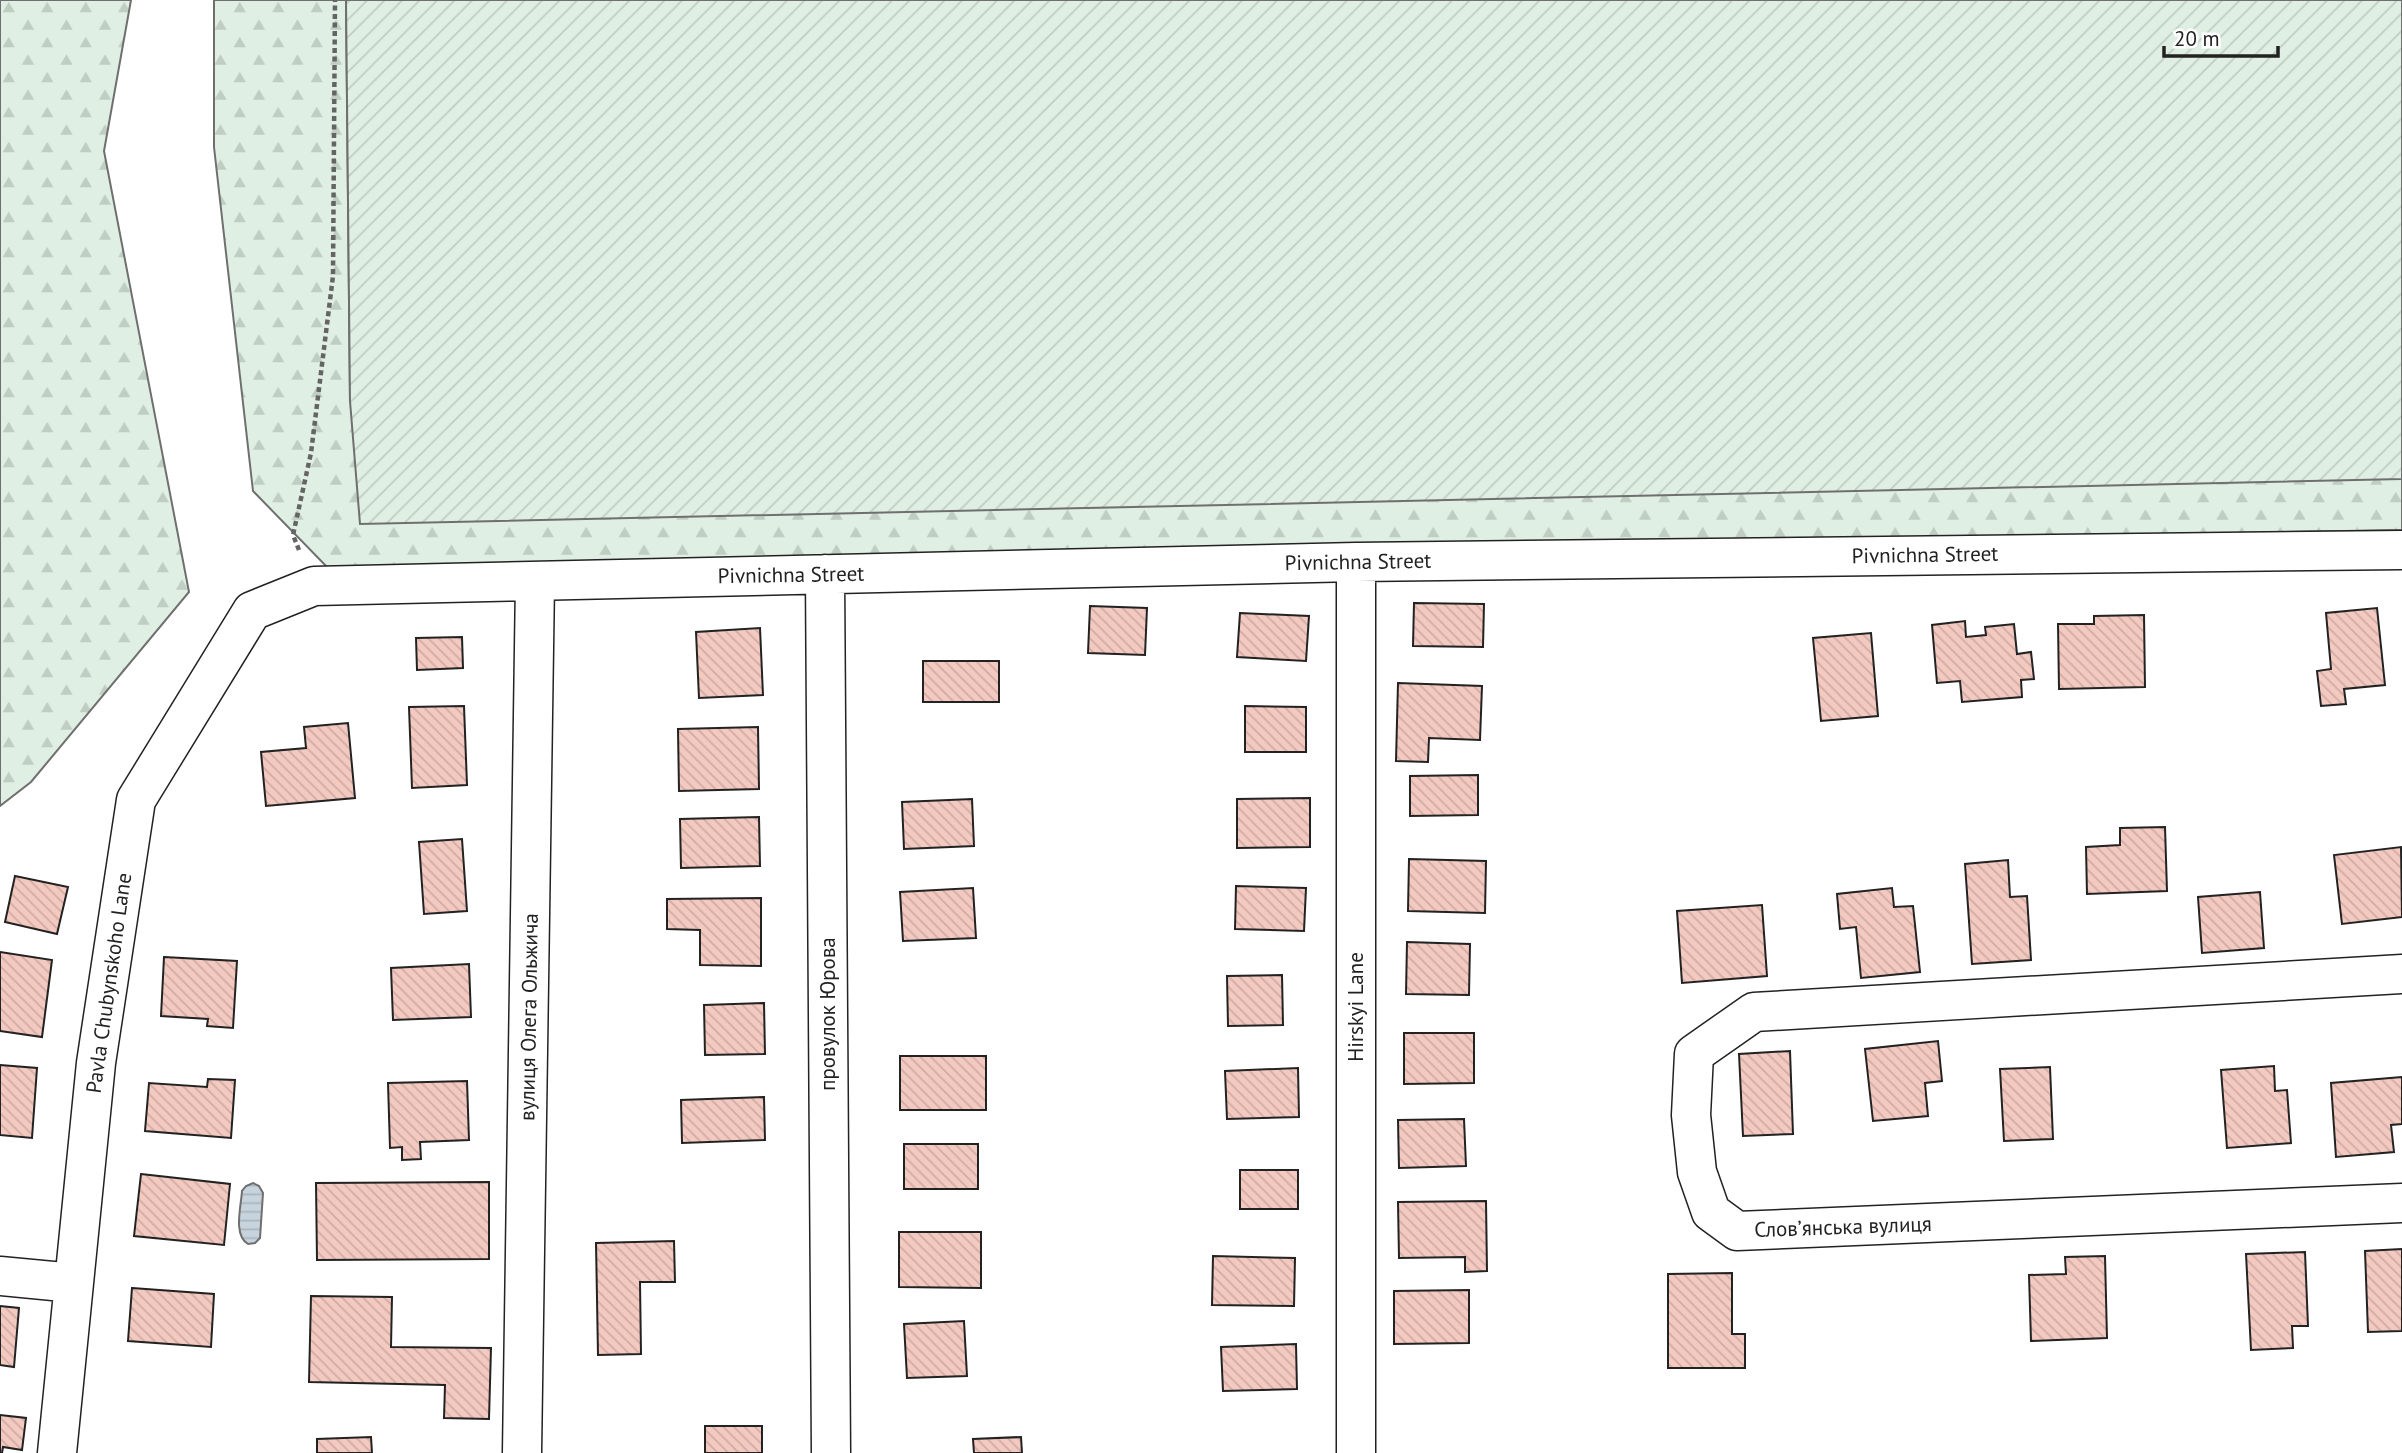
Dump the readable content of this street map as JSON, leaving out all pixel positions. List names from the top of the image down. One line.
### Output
{"streets":{"street":["Pivnichna Street","Pavla Chubynskoho Lane","Hirskyi Lane","провулок Юрова","вулиця Олега Ольжича","Словʼянська вулиця"]},"crossings":[["Pivnichna Street","Pavla Chubynskoho Lane"],["Pivnichna Street","Hirskyi Lane"],["Pivnichna Street","провулок Юрова"],["Pivnichna Street","вулиця Олега Ольжича"]],"scale_bar":"20 m"}
